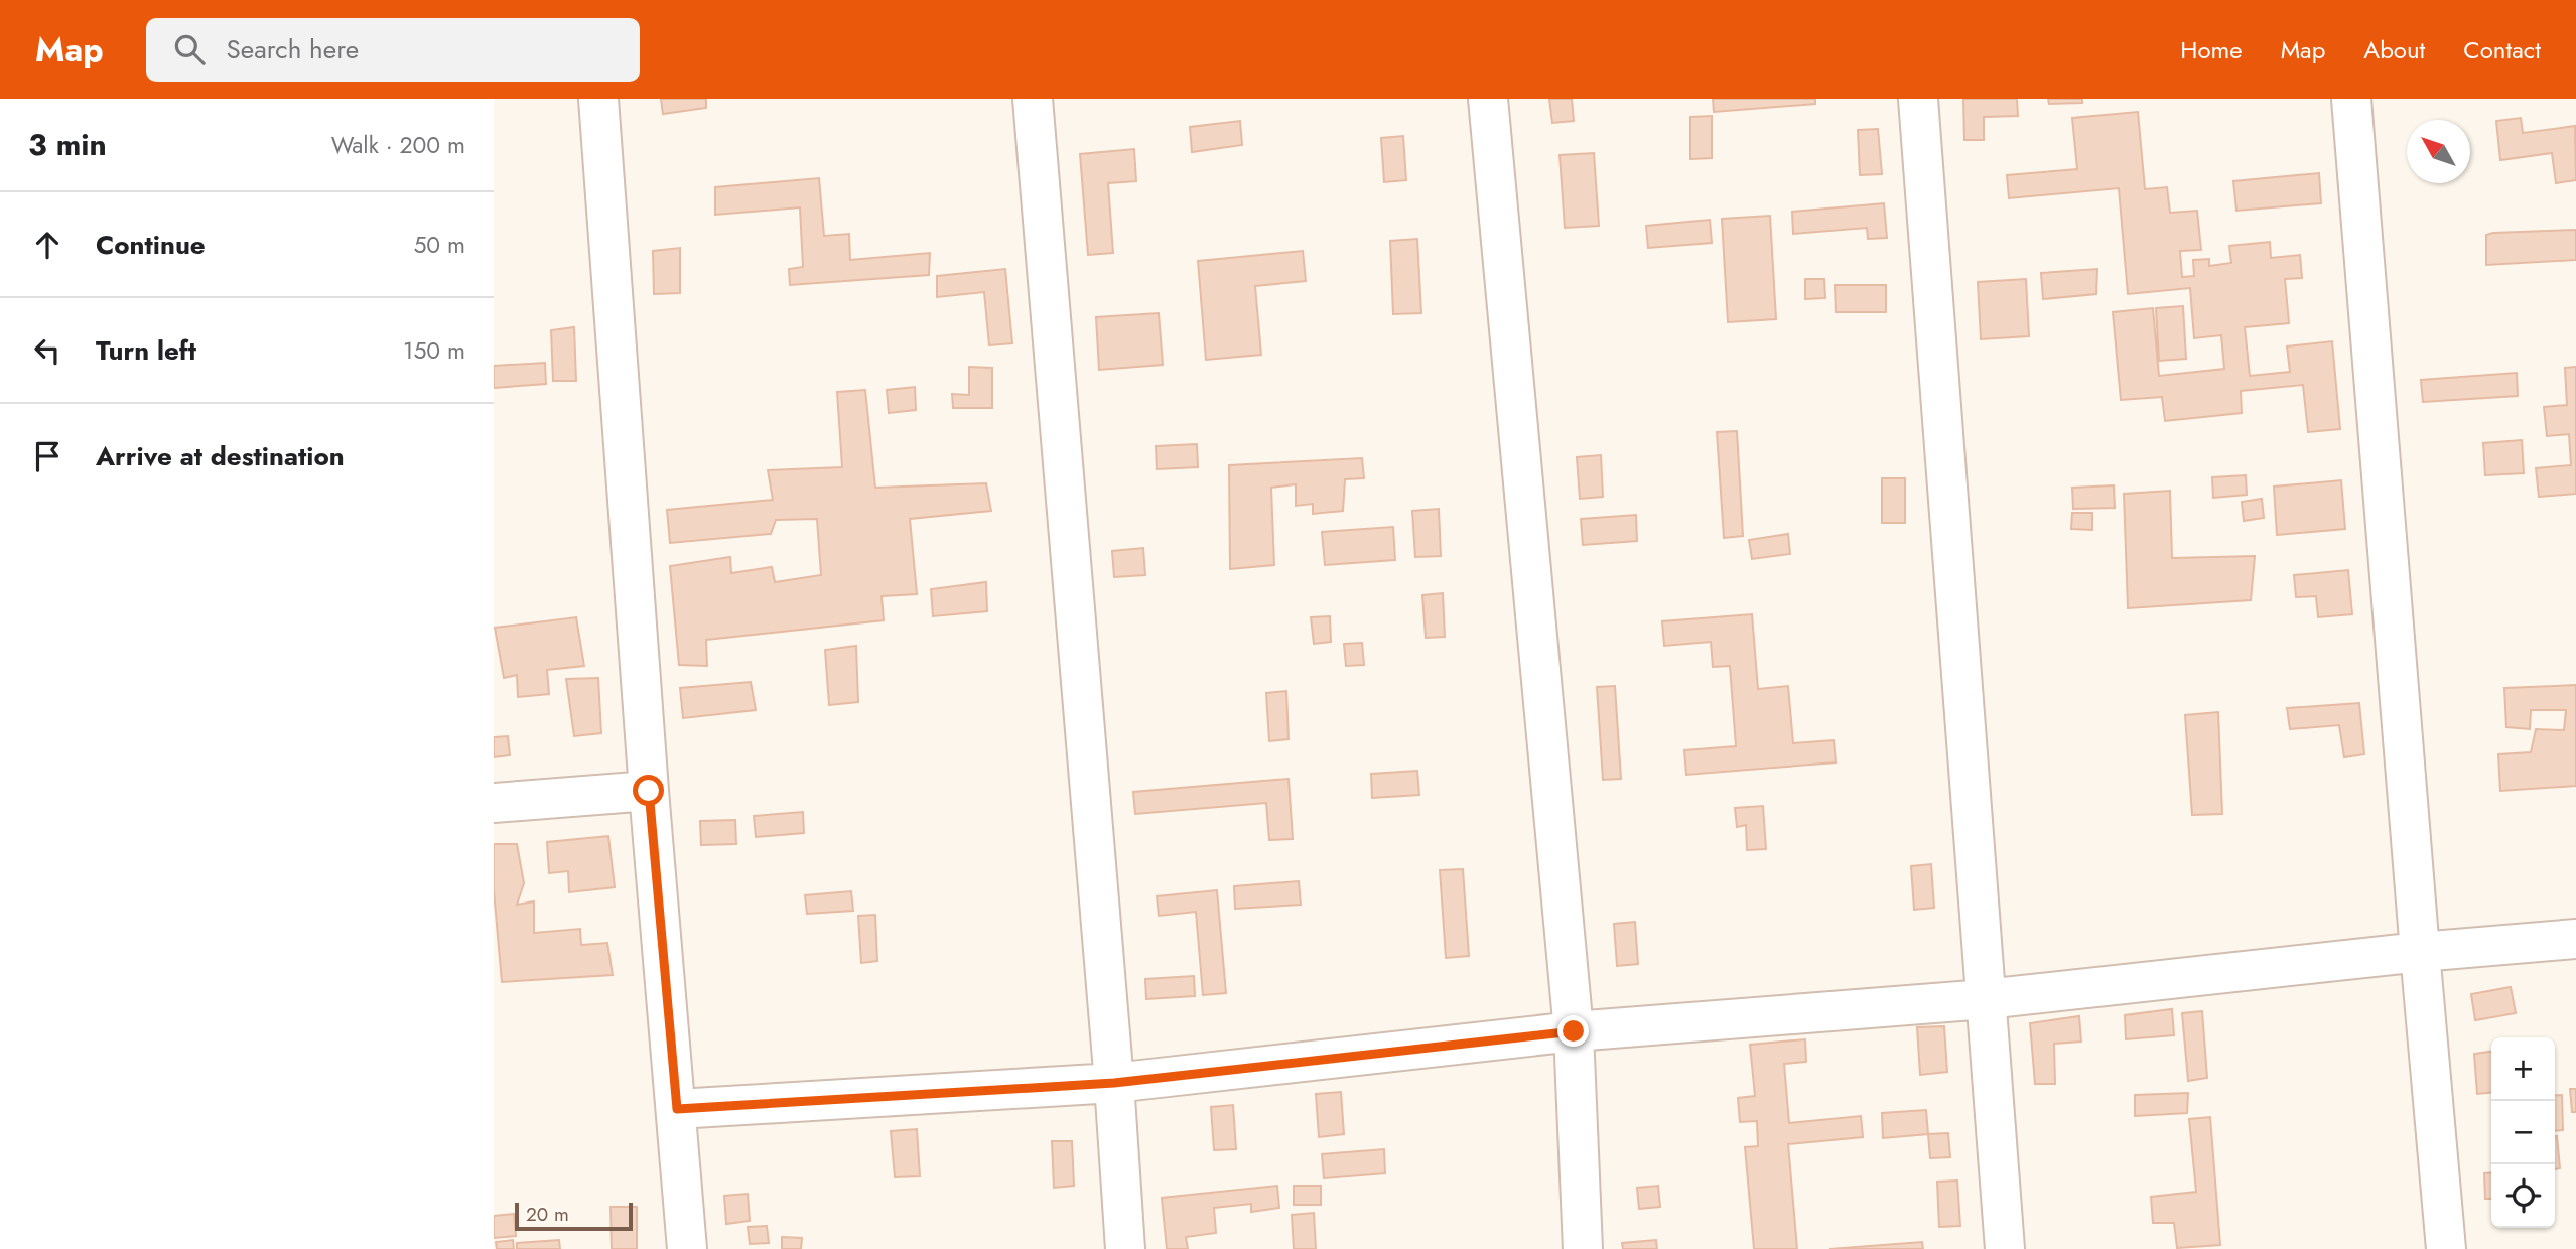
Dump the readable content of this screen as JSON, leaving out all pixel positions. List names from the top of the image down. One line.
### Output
{"scale_bar":"20 m","north":"top left","page":{"header":"Map","search":"Search here","nav":["Home","Map","About","Contact"],"heading":["3 min","Walk · 200 m"],"list":[["Continue","50 m"],["Turn left","150 m"],"Arrive at destination"],"map_buttons":["+","−"],"scale":"20 m"}}
